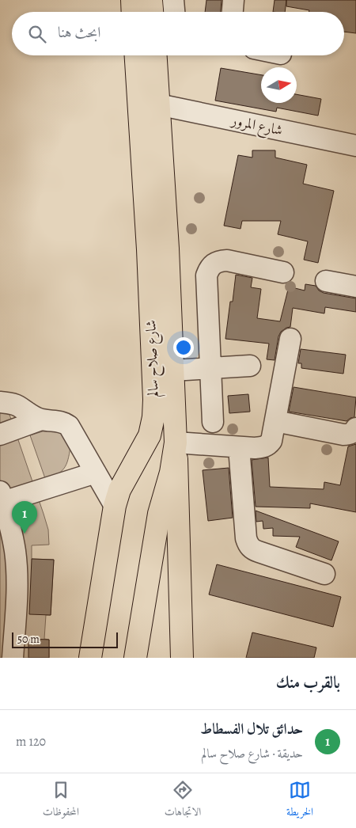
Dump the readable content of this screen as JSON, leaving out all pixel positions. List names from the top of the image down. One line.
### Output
{"streets":{"main road":["شارع صلاح سالم"],"street":["شارع المرور"]},"crossings":[["شارع المرور","شارع صلاح سالم"]],"scale_bar":"50 m","north":"right","page":{"search":"ابحث هنا","pins":"1","scale":"50 m","heading":"بالقرب منك","list":[{"mark":"1","name":"حدائق تلال الفسطاط","note":"حديقة · شارع صلاح سالم","value":"120 m"}],"nav":["الخريطة","الاتجاهات","المحفوظات"]}}
